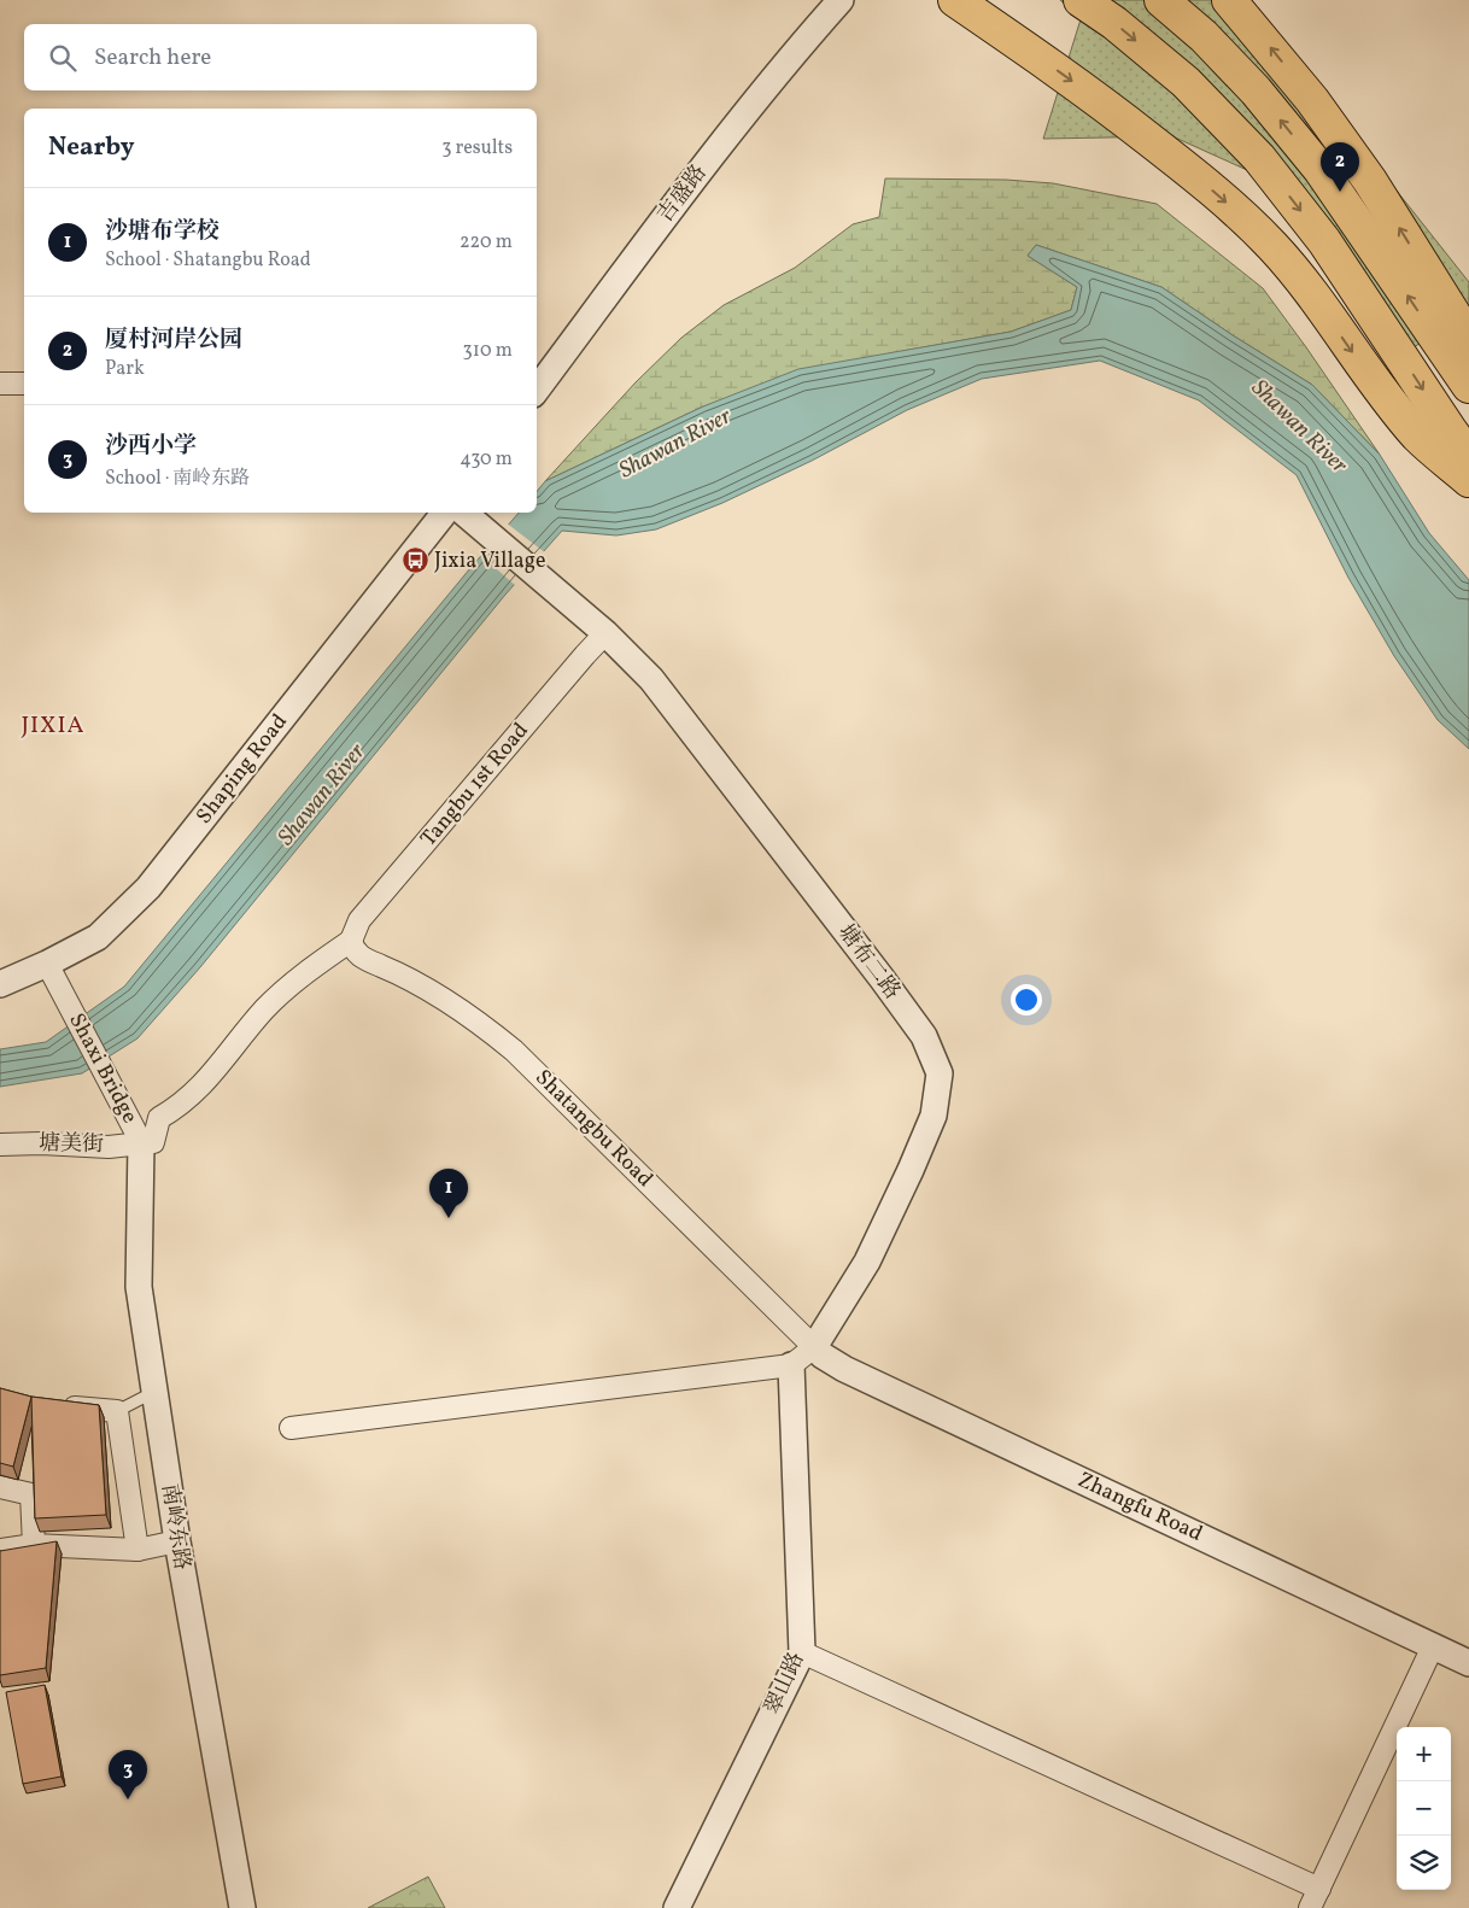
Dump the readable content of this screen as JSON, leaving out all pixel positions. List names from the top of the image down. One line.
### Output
{"streets":{"street":["吉盛路","Shaping Road","Tangbu 1st Road","塘布二路","Shaxi Bridge","Shatangbu Road","塘美街","Zhangfu Road","南岭东路","翠山路"]},"crossings":[["Shaping Road","Shaxi Bridge"],["Tangbu 1st Road","塘布二路"],["Tangbu 1st Road","Shatangbu Road"],["塘布二路","Shatangbu Road"],["塘布二路","Zhangfu Road"],["Shaxi Bridge","塘美街"],["Shaxi Bridge","南岭东路"],["Shatangbu Road","Zhangfu Road"],["塘美街","南岭东路"]],"districts":["JIXIA"],"water":["Shawan River"],"places":{"bus stop":["Jixia Village"]},"page":{"search":"Search here","heading":["Nearby","3 results"],"pins":["2","1","3"],"list":[{"mark":"1","name":"沙塘布学校","note":"School · Shatangbu Road","value":"220 m"},{"mark":"2","name":"厦村河岸公园","note":"Park","value":"310 m"},{"mark":"3","name":"沙西小学","note":"School · 南岭东路","value":"430 m"}],"map_buttons":["+","−"]}}
